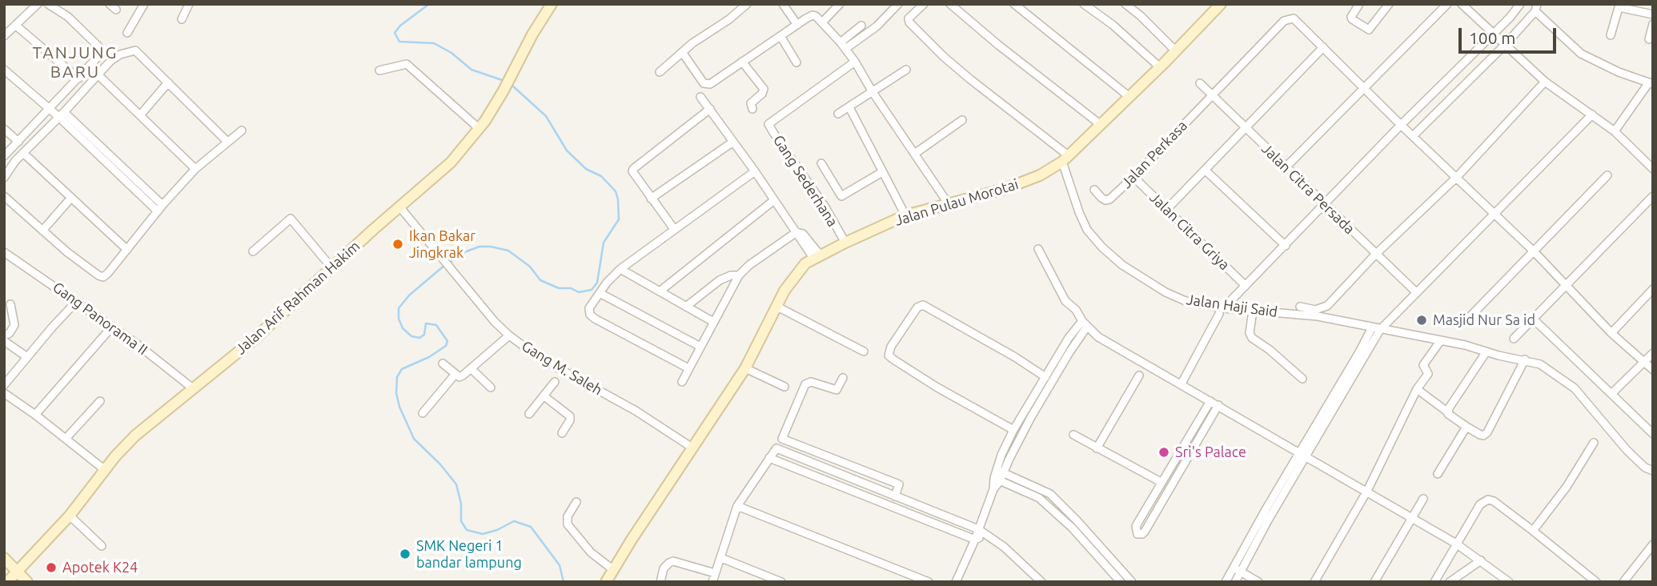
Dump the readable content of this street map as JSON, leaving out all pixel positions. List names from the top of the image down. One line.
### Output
{"streets":{"street":["Jalan Perkasa","Gang Sederhana","Jalan Citra Persada","Jalan Pulau Morotai","Jalan Citra Griya","Jalan Arif Rahman Hakim","Jalan Haji Said","Gang Panorama II","Gang M. Saleh"]},"crossings":[["Jalan Perkasa","Jalan Citra Persada"],["Jalan Perkasa","Jalan Citra Griya"],["Gang Sederhana","Jalan Pulau Morotai"],["Jalan Pulau Morotai","Jalan Haji Said"],["Jalan Pulau Morotai","Gang M. Saleh"],["Jalan Arif Rahman Hakim","Gang Panorama II"],["Jalan Arif Rahman Hakim","Gang M. Saleh"]],"districts":["TANJUNG BARU"],"places":["Ikan Bakar Jingkrak","Masjid Nur Sa id","Sri's Palace","SMK Negeri 1 bandar lampung","Apotek K24"],"scale_bar":"100 m"}
